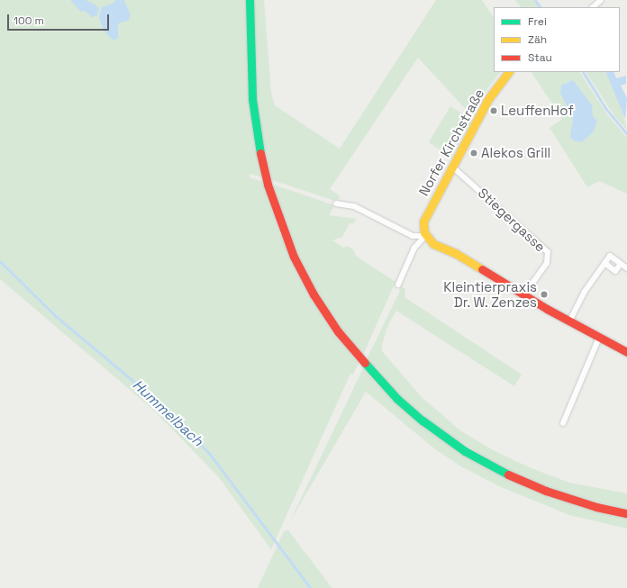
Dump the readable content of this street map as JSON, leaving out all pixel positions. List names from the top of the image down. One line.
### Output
{"streets":{"main road":["Norfer Kirchstraße"],"street":["Stiegergasse"]},"crossings":[["Norfer Kirchstraße","Stiegergasse"]],"water":["Hummelbach"],"places":["LeuffenHof","Alekos Grill","Kleintierpraxis Dr. W. Zenzes"],"legend":["Frei","Zäh","Stau"],"scale_bar":"100 m"}
